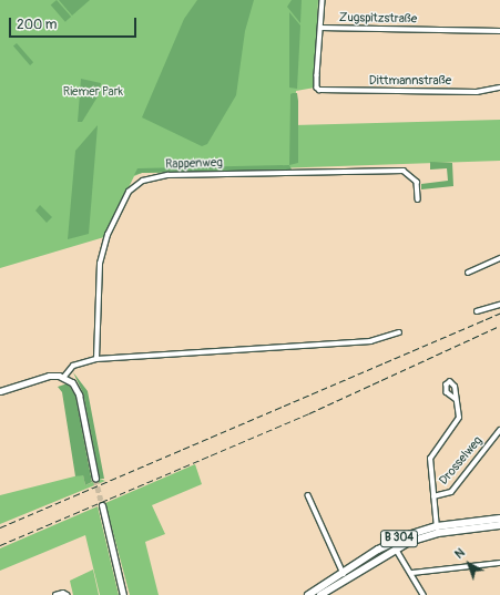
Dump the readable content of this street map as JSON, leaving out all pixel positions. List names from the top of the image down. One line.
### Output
{"streets":{"main road":["B 304"],"street":["Zugspitzstraße","Dittmannstraße","Rappenweg","Drosselweg"]},"crossings":[["Zugspitzstraße","Dittmannstraße"]],"parks":["Riemer Park"],"scale_bar":"200 m","north":"top left"}
